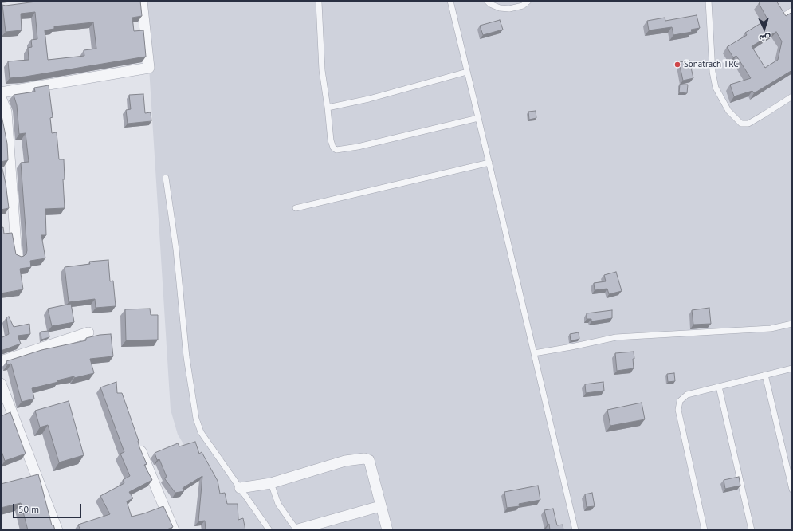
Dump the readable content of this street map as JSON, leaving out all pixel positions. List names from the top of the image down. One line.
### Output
{"places":["Sonatrach TRC"],"scale_bar":"50 m","north":"bottom"}
